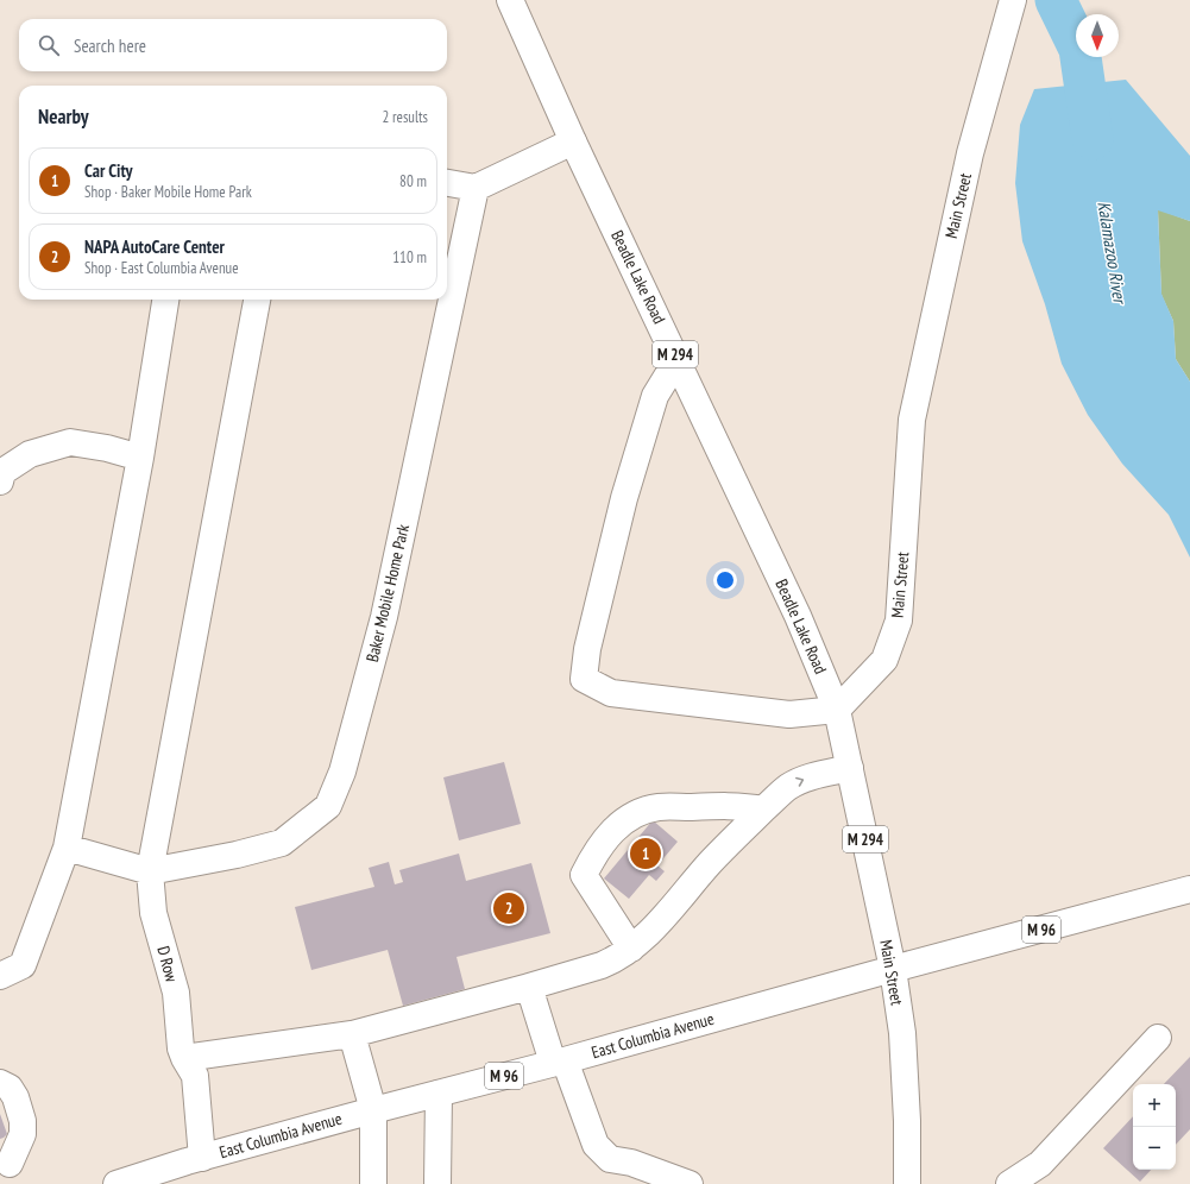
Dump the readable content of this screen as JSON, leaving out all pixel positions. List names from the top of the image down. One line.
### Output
{"streets":{"street":["Main Street","Beadle Lake Road","M 294","Baker Mobile Home Park","M 96","D Row","East Columbia Avenue"]},"crossings":[["Main Street","Beadle Lake Road"],["Main Street","East Columbia Avenue"],["Baker Mobile Home Park","D Row"],["D Row","East Columbia Avenue"]],"water":["Kalamazoo River"],"north":"bottom","page":{"search":"Search here","heading":["Nearby","2 results"],"list":[{"mark":"1","name":"Car City","note":"Shop · Baker Mobile Home Park","value":"80 m"},{"mark":"2","name":"NAPA AutoCare Center","note":"Shop · East Columbia Avenue","value":"110 m"}],"pins":["1","2"],"map_buttons":["+","−"]}}
